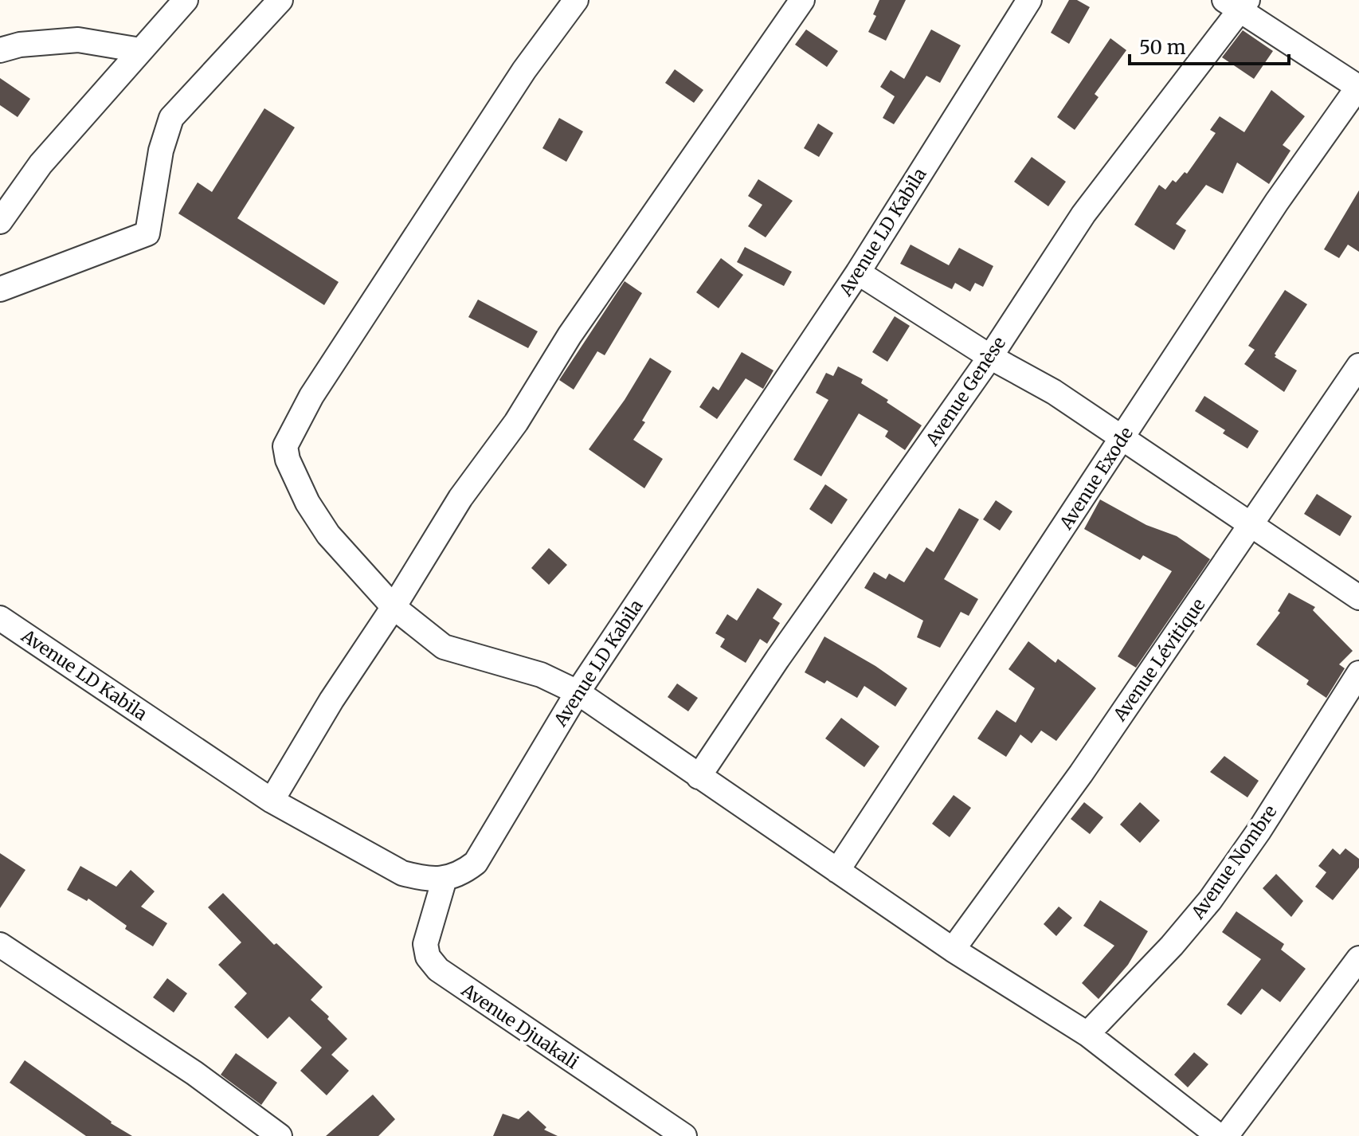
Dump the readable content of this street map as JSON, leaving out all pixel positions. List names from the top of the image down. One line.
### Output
{"streets":{"street":["Avenue LD Kabila","Avenue Genèse","Avenue Exode","Avenue Lévitique","Avenue Nombre","Avenue Djuakali"]},"crossings":[["Avenue LD Kabila","Avenue Djuakali"]],"scale_bar":"50 m"}
